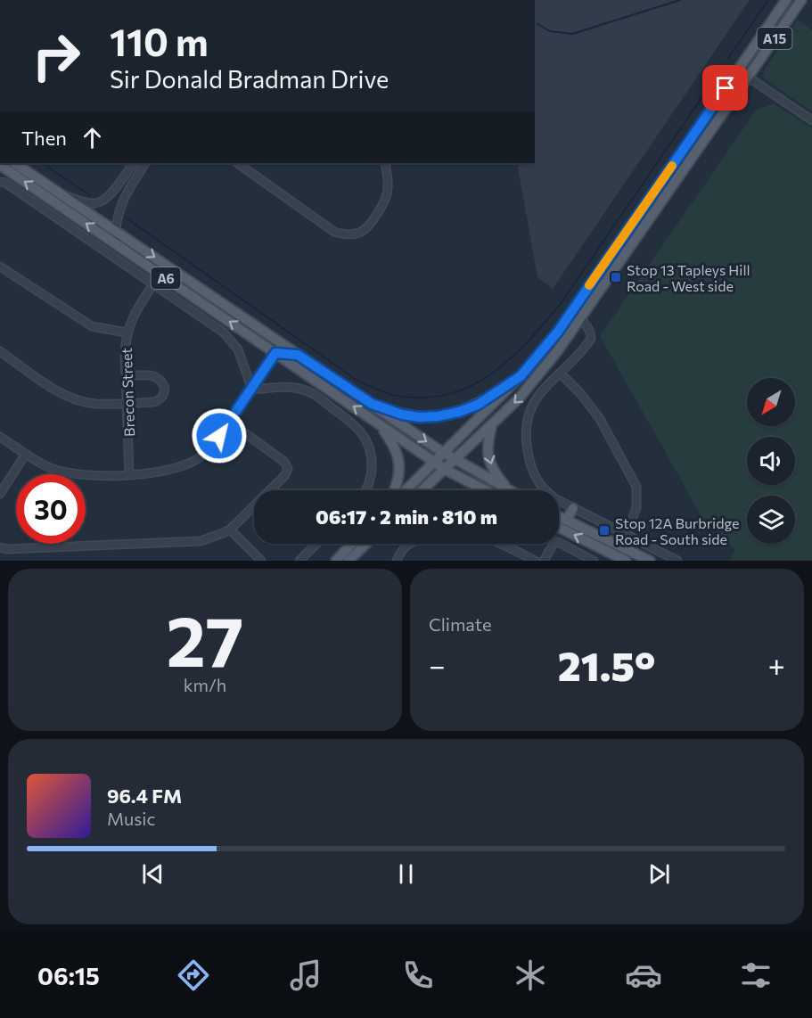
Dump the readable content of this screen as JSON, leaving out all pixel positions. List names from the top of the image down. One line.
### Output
{"streets":{"main road":["A15","A6"],"street":["Brecon Street"]},"crossings":[["A15","A6"]],"places":{"transit":["Stop 13 Tapleys Hill Road - West side","Stop 12A Burbridge Road - South side"]},"north":"bottom left","page":{"turn":["110 m","Sir Donald Bradman Drive"],"then":"Then","limit":"30","trip":"06:17 · 2 min · 810 m","tile":[["27","km/h"],"Climate"],"heat":["−","21.5°","+"],"song":["96.4 FM","Music"],"tabs":"06:15"}}
